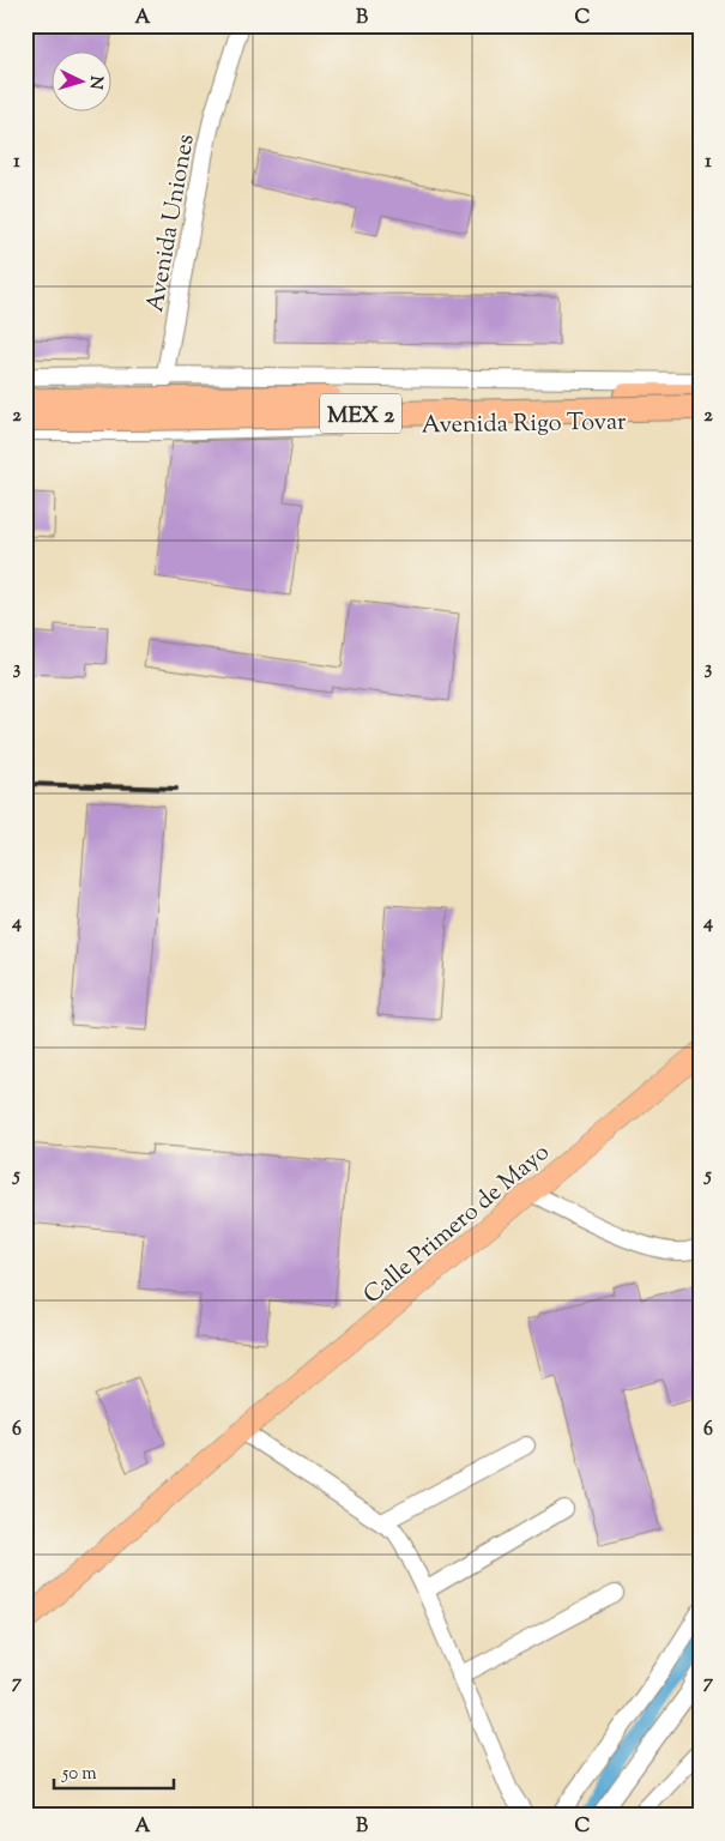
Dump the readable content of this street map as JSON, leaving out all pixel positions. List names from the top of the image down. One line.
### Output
{"streets":{"highway":["MEX 2","Avenida Rigo Tovar"],"main road":["Calle Primero de Mayo"],"street":["Avenida Uniones"]},"crossings":[["Avenida Uniones","Avenida Rigo Tovar"]],"scale_bar":"50 m","north":"right","grid":{"columns":["A","B","C"],"rows":["1","2","3","4","5","6","7"]}}
